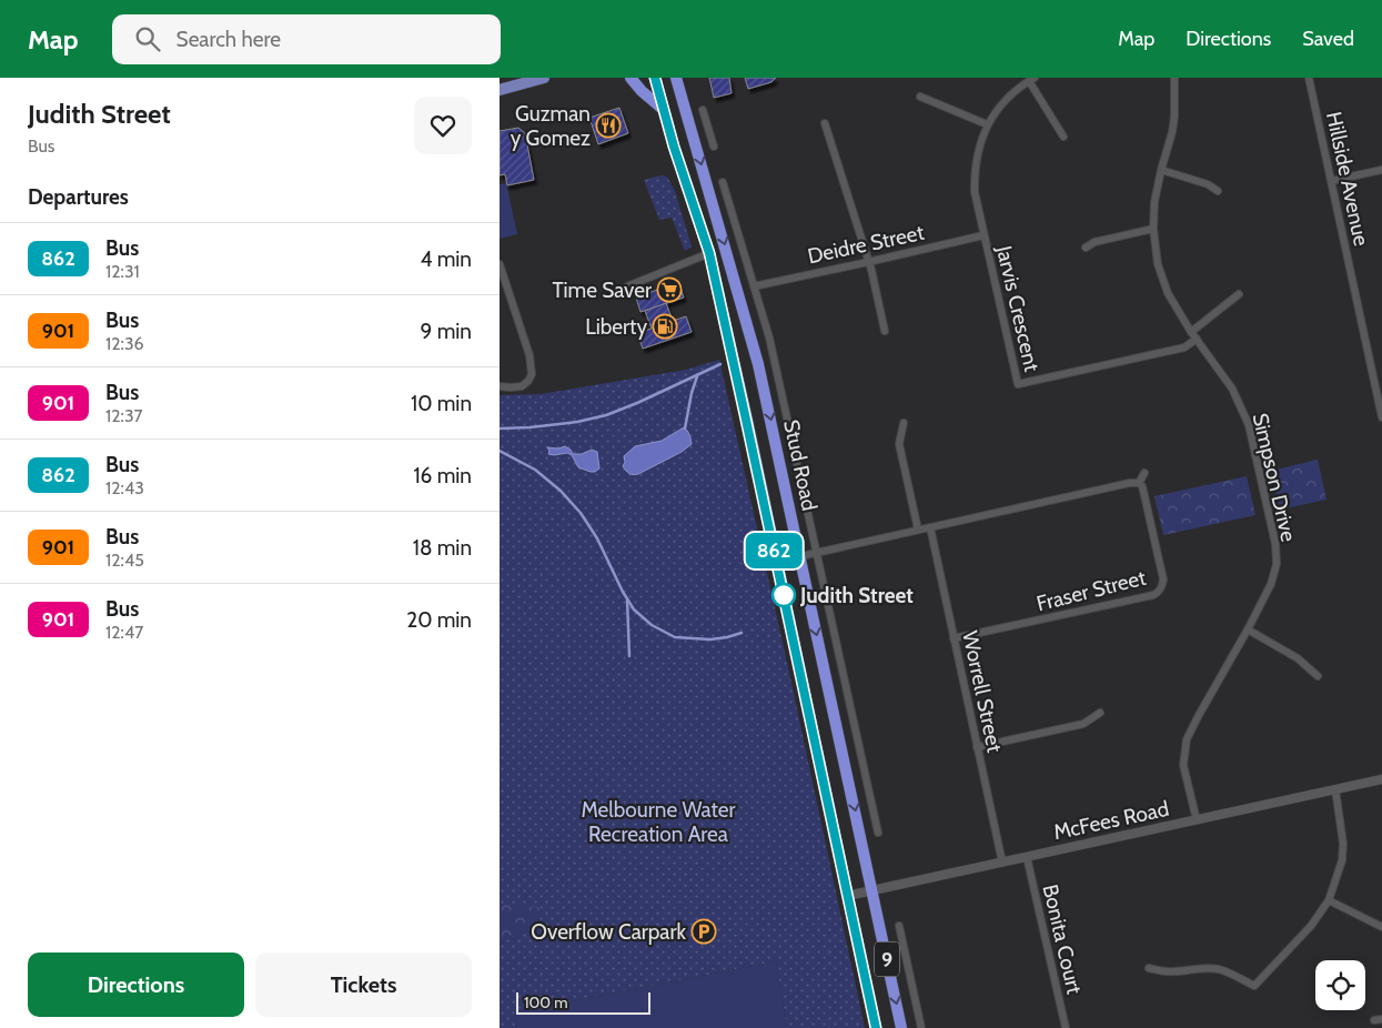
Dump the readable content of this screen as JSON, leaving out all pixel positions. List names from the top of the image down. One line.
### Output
{"streets":{"highway":["Stud Road","9"],"street":["Hillside Avenue","Deidre Street","Jarvis Crescent","Simpson Drive","Fraser Street","Worrell Street","McFees Road","Bonita Court"]},"crossings":[["Deidre Street","Jarvis Crescent"],["Deidre Street","Stud Road"],["Jarvis Crescent","Simpson Drive"],["Stud Road","McFees Road"],["Simpson Drive","McFees Road"],["Fraser Street","Worrell Street"],["Worrell Street","McFees Road"],["McFees Road","Bonita Court"]],"parks":["Melbourne Water Recreation Area"],"places":{"restaurant":["Guzman y Gomez"],"supermarket":["Time Saver"],"fuel station":["Liberty"],"other":["Judith Street"],"parking":["Overflow Carpark"]},"lines":["bus line 862"],"scale_bar":"100 m","page":{"header":"Map","search":"Search here","nav":["Map","Directions","Saved"],"heading":[["Judith Street","Bus"],"Departures"],"on_map":"862","list":[{"mark":"862","name":"Bus","note":"12:31","value":"4 min"},{"mark":"901","name":"Bus","note":"12:36","value":"9 min"},{"mark":"901","name":"Bus","note":"12:37","value":"10 min"},{"mark":"862","name":"Bus","note":"12:43","value":"16 min"},{"mark":"901","name":"Bus","note":"12:45","value":"18 min"},{"mark":"901","name":"Bus","note":"12:47","value":"20 min"}],"buttons":["Directions","Tickets"],"scale":"100 m"}}
